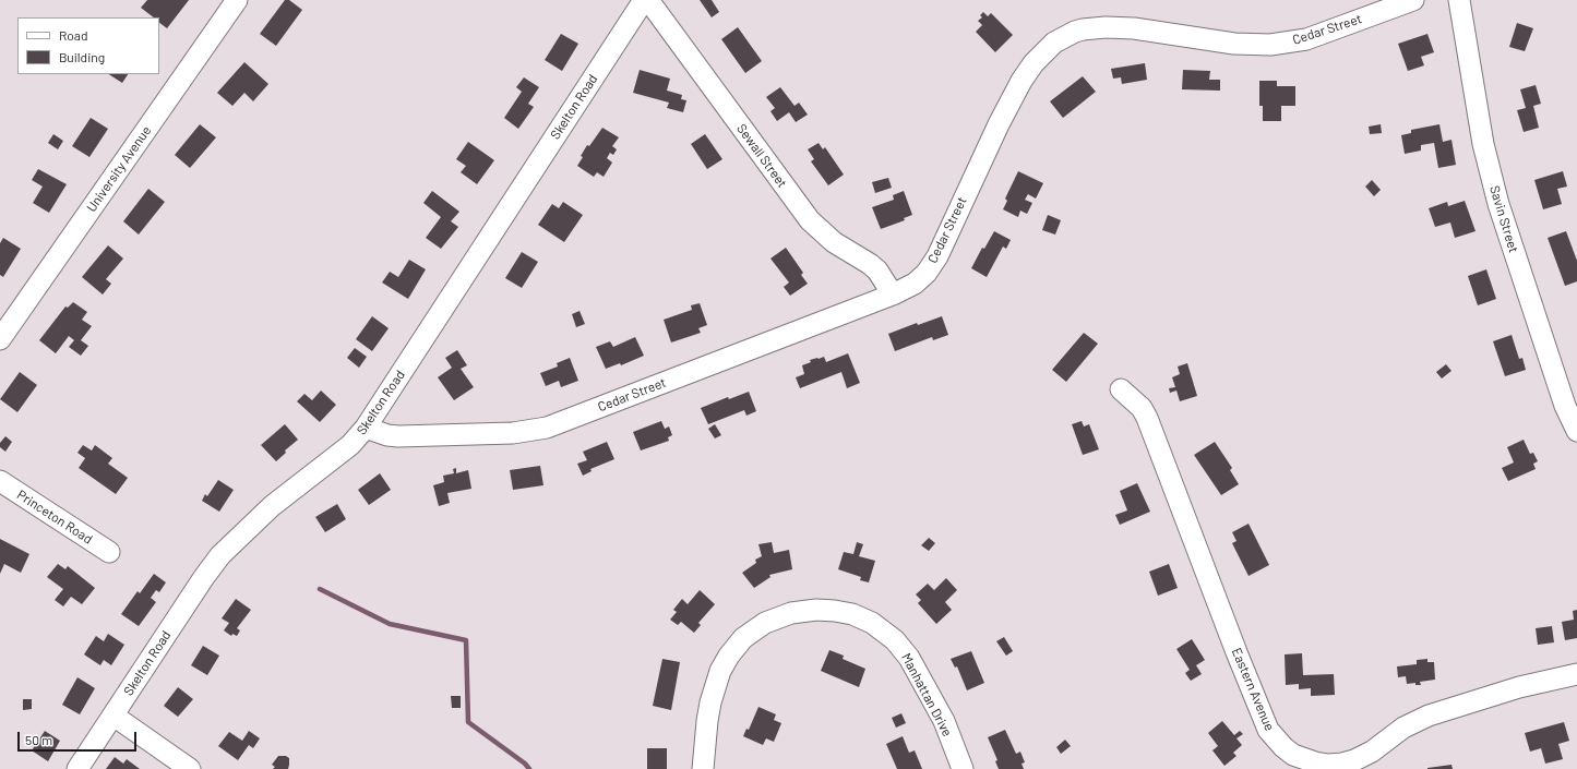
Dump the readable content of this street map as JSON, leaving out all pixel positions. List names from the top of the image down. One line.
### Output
{"streets":{"street":["Cedar Street","Skelton Road","Sewall Street","University Avenue","Savin Street","Princeton Road","Eastern Avenue","Manhattan Drive"]},"crossings":[["Cedar Street","Skelton Road"],["Cedar Street","Sewall Street"]],"legend":["Road","Building"],"scale_bar":"50 m"}
